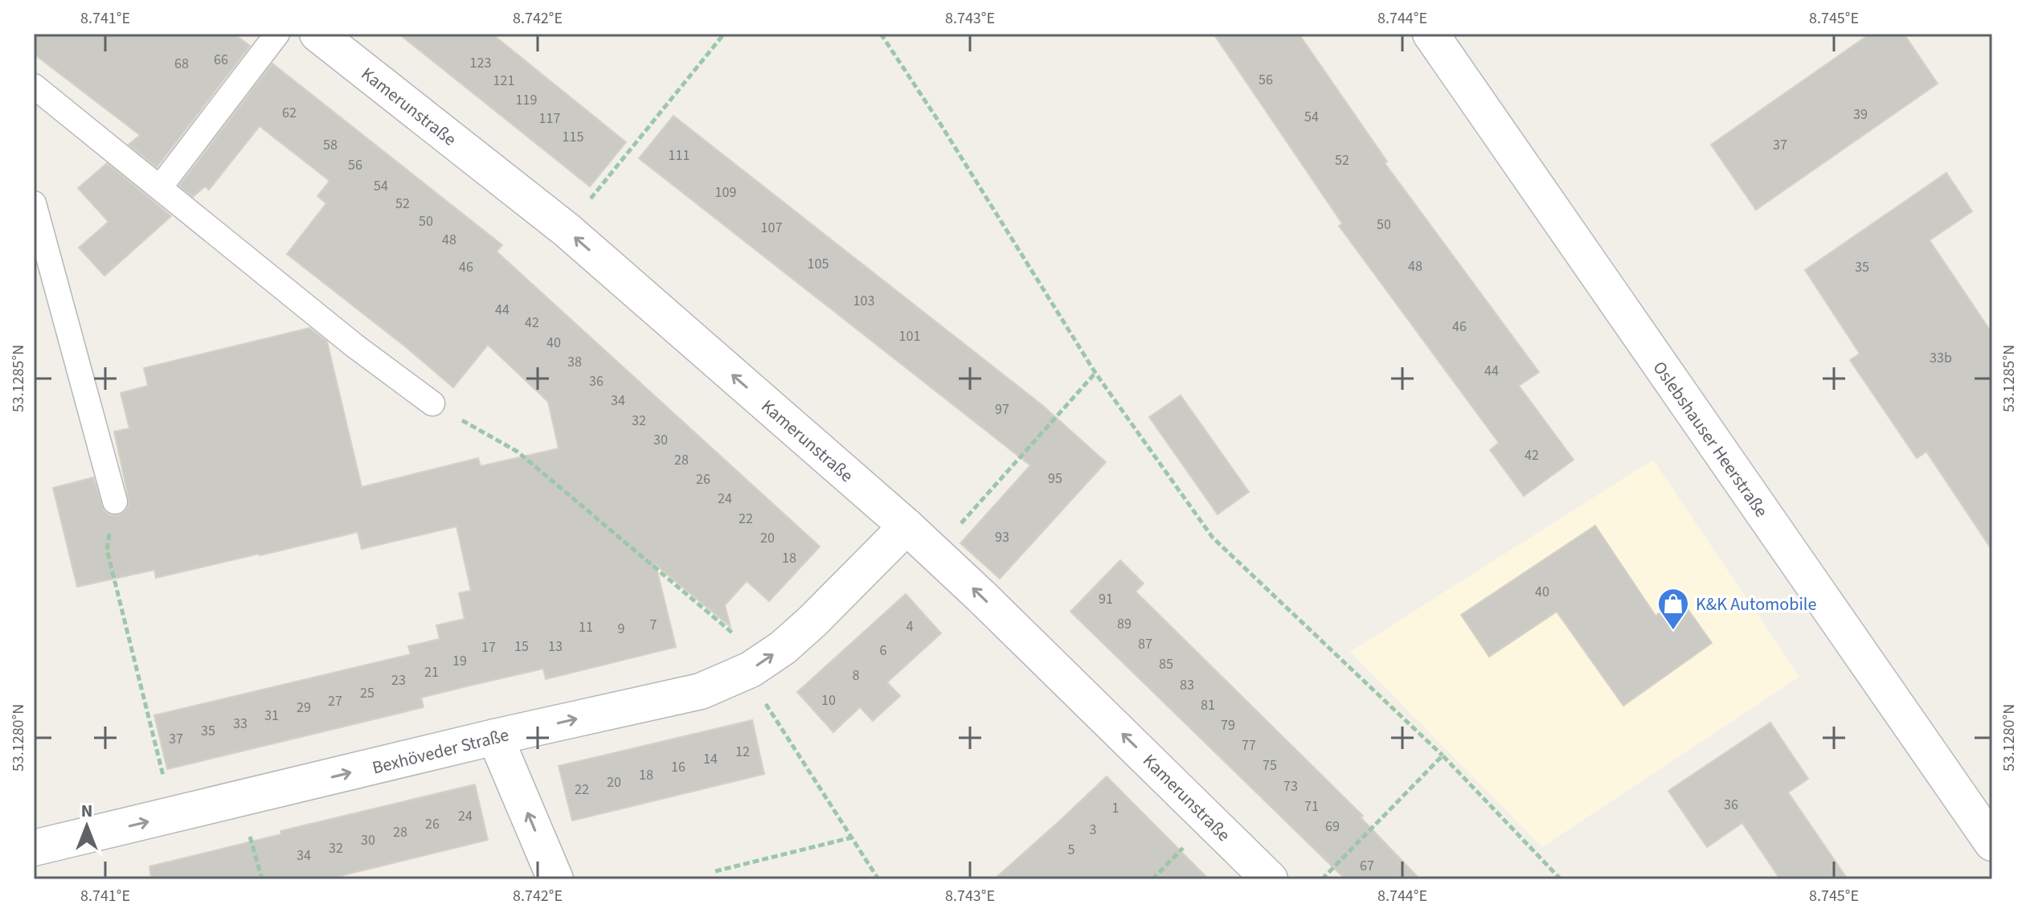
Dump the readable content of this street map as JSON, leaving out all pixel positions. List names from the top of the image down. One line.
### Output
{"streets":{"street":["Kamerunstraße","Oslebshauser Heerstraße","Bexhöveder Straße"]},"crossings":[["Kamerunstraße","Bexhöveder Straße"]],"one_way":["Kamerunstraße","Bexhöveder Straße"],"places":{"shop":["K&K Automobile"]},"house_numbers":["66","123","68","56","121","119","62","39","54","117","115","58","37","111","52","56","54","109","52","50","50","107","48","105","48","46","35","103","44","42","46","101","40","33b","38","44","36","34","97","32","30","42","28","95","26","24","22","93","20","18","40","91","89","7","4","11","9","87","15","13","17","6","19","85","21","8","23","83","25","10","27","81","29","31","33","79","35","37","77","12","14","75","16","18","20","73","22","36","71","1","24","26","69","3","28","30","32","5","34","67"],"north":"top","coordinates":["8.741°E","8.742°E","8.743°E","8.744°E","8.745°E","53.1285°N","53.1280°N"]}
